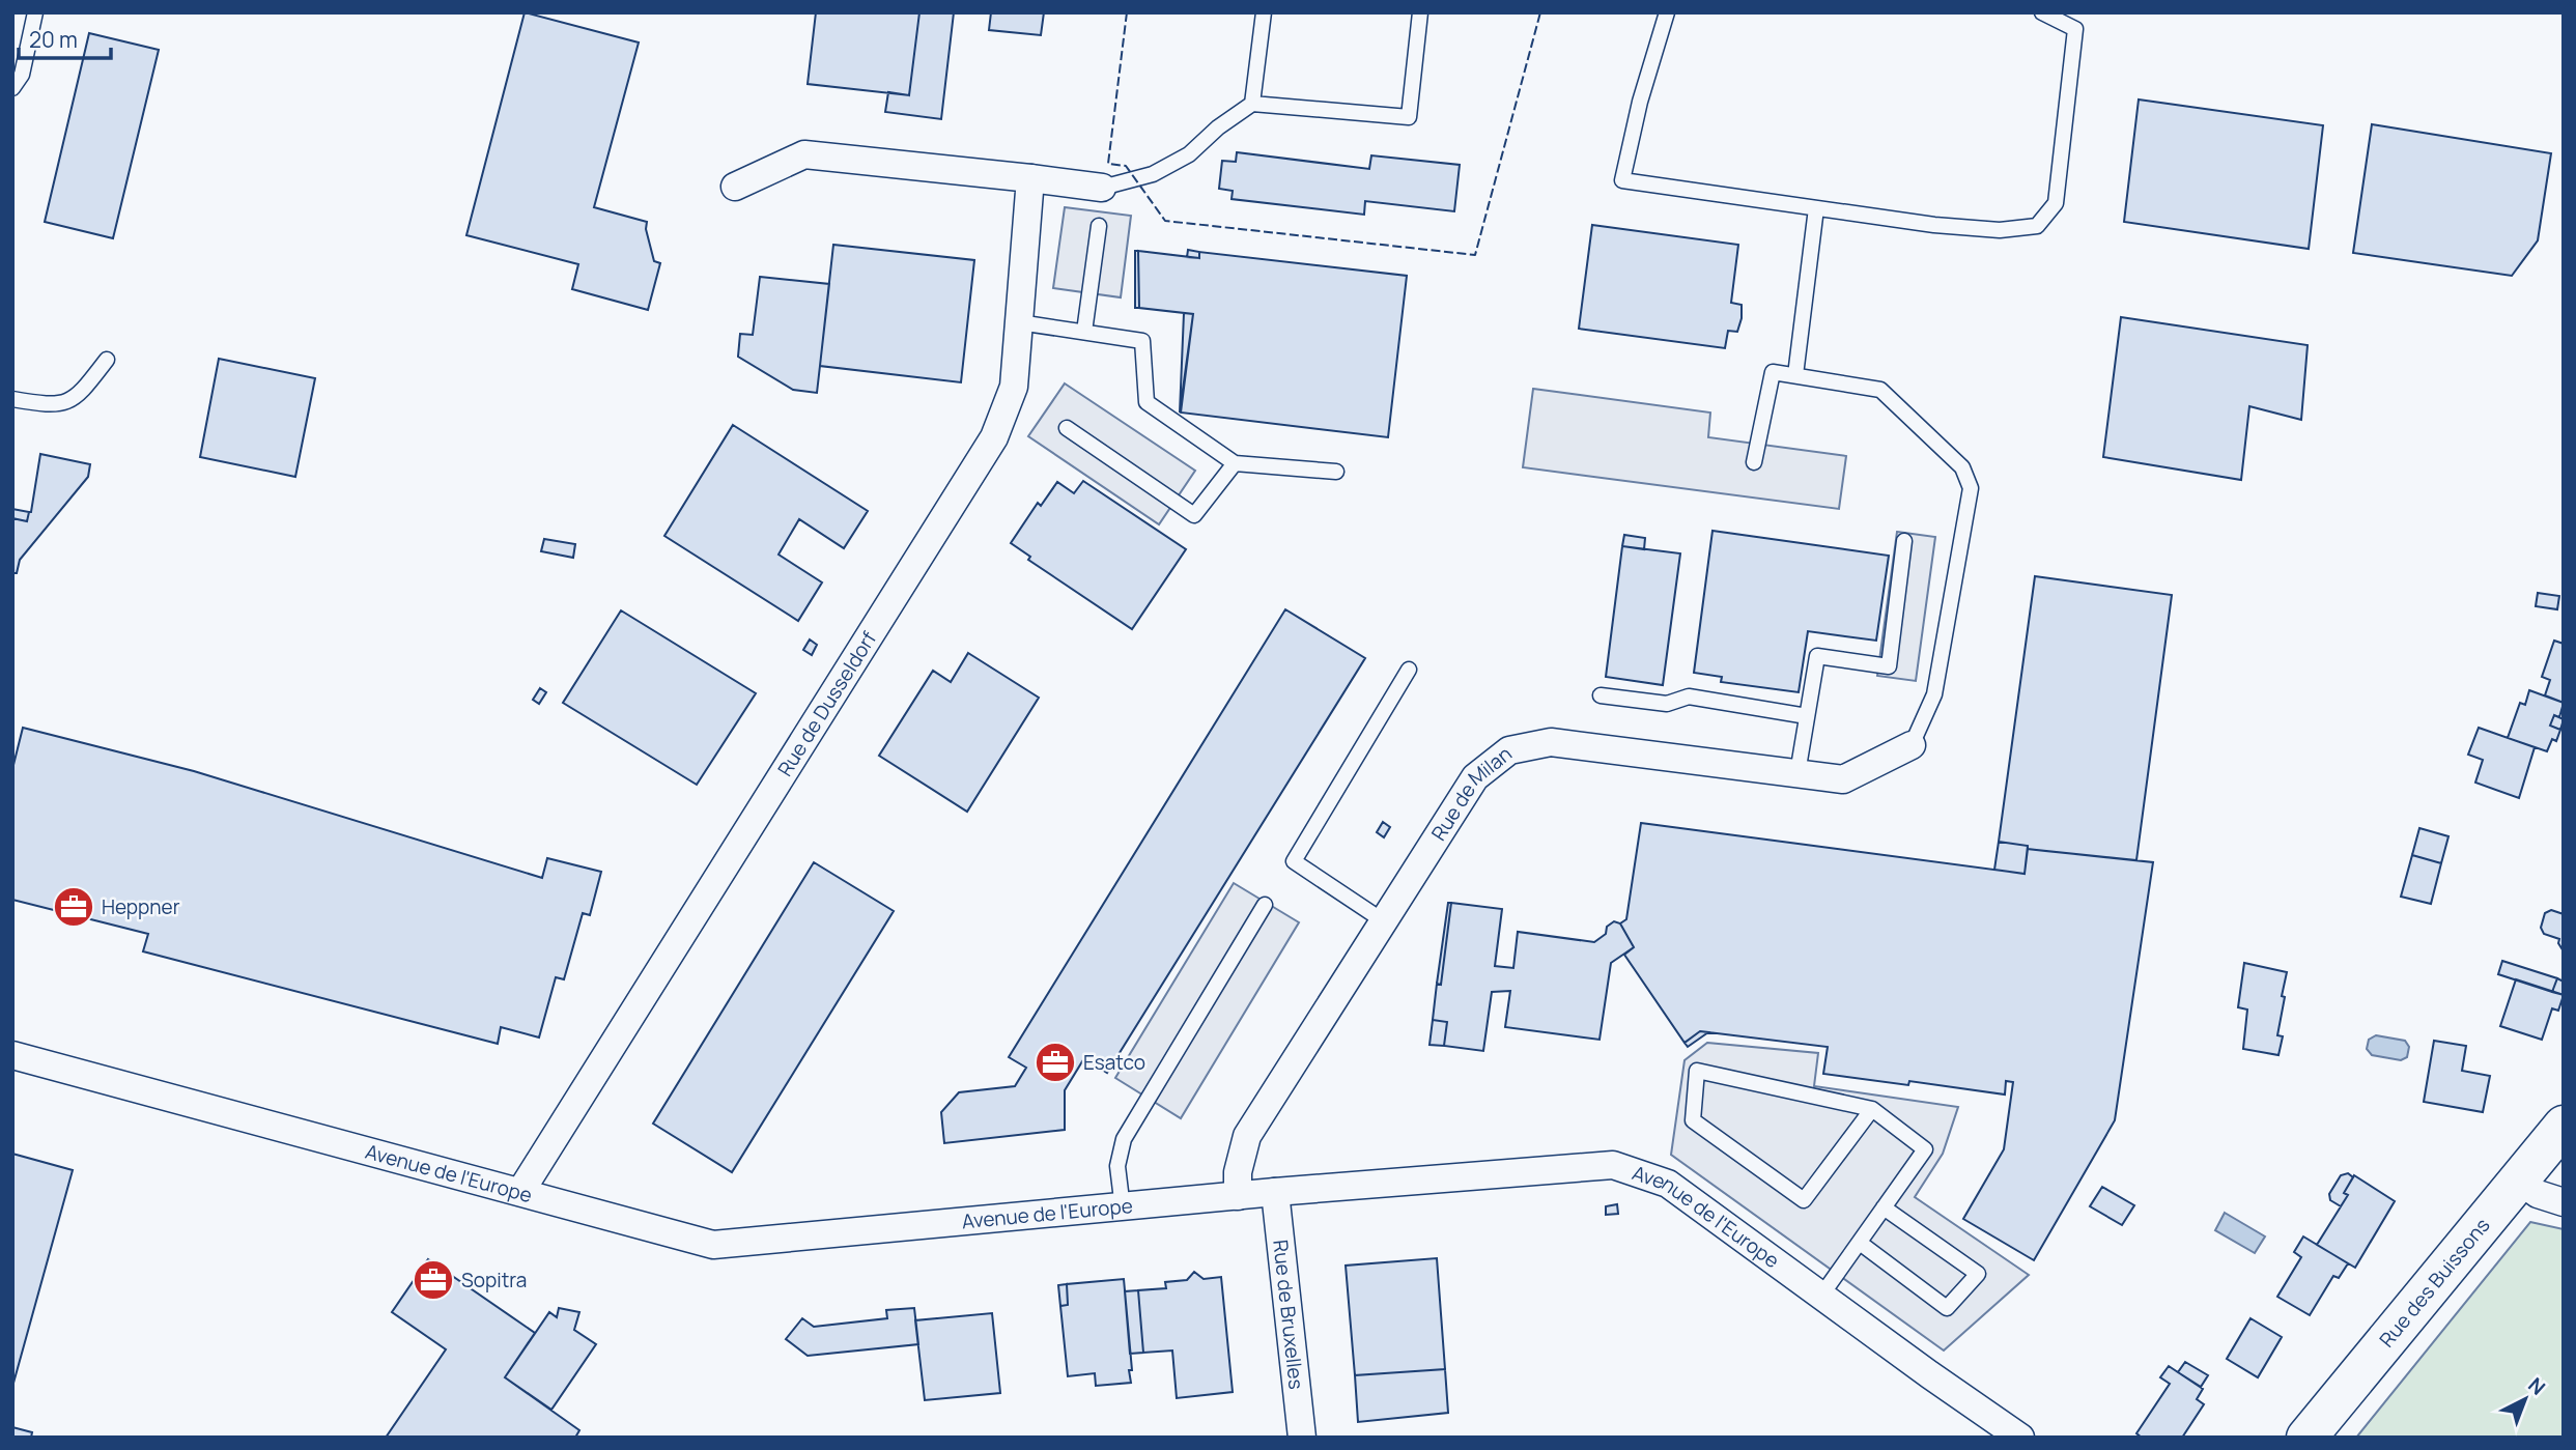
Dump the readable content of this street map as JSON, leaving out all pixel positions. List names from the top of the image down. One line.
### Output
{"streets":{"street":["Rue de Dusseldorf","Rue de Milan","Avenue de l'Europe","Rue des Buissons","Rue de Bruxelles"]},"crossings":[["Rue de Dusseldorf","Avenue de l'Europe"],["Rue de Milan","Avenue de l'Europe"],["Avenue de l'Europe","Rue de Bruxelles"]],"places":{"office":["Heppner","Esatco","Sopitra"]},"scale_bar":"20 m","north":"top right"}
